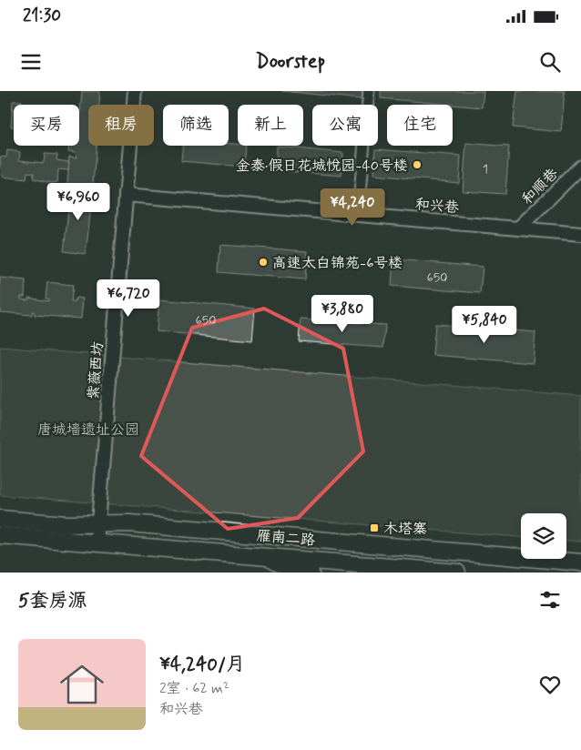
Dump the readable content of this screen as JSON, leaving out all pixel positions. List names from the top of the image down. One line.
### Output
{"streets":{"main road":["雁南二路"],"street":["和顺巷","和兴巷","紫薇西坊"]},"crossings":[["和顺巷","和兴巷"],["和兴巷","紫薇西坊"],["紫薇西坊","雁南二路"]],"parks":["唐城墙遗址公园"],"places":{"other":["金泰·假日花城悦园-40号楼","高速太白锦苑-6号楼"],"transit":["木塔寨"]},"house_numbers":["1","650","650"],"page":{"status":"21:30","header":"Doorstep","chip":["买房","租房","筛选","新上","公寓","住宅"],"price":["¥6,960","¥4,240","¥6,720","¥3,880","¥5,840"],"heading":"5套房源","list":[{"name":"¥4,240/月","note":"2室 · 62 m² · 和兴巷"}]}}
